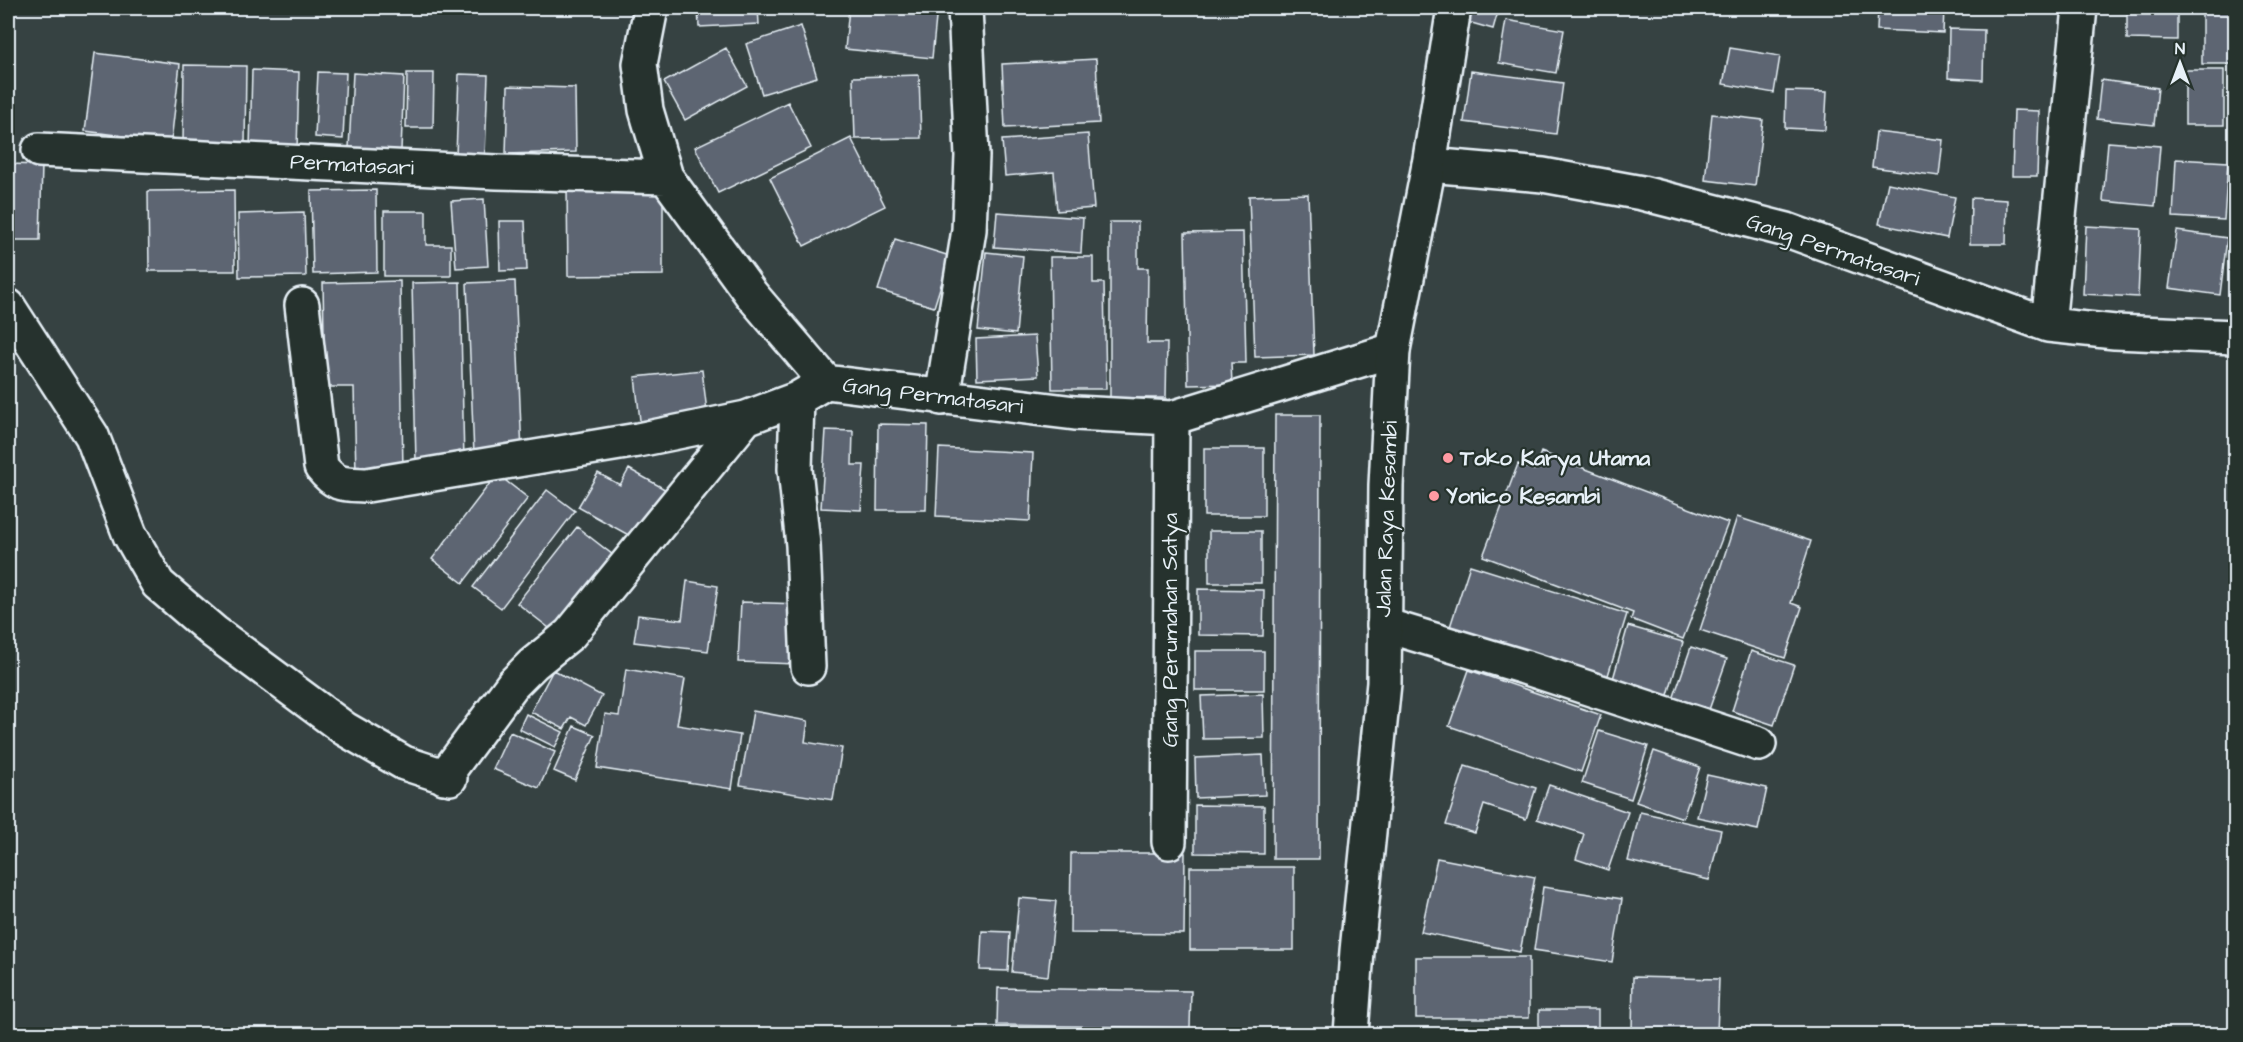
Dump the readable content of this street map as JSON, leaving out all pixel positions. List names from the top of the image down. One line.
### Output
{"streets":{"street":["Permatasari","Gang Permatasari","Jalan Raya Kesambi","Gang Perumahan Satya"]},"crossings":[["Permatasari","Gang Permatasari"],["Gang Permatasari","Jalan Raya Kesambi"],["Gang Permatasari","Gang Perumahan Satya"]],"places":["Toko Karya Utama","Yonico Kesambi"],"north":"top"}
